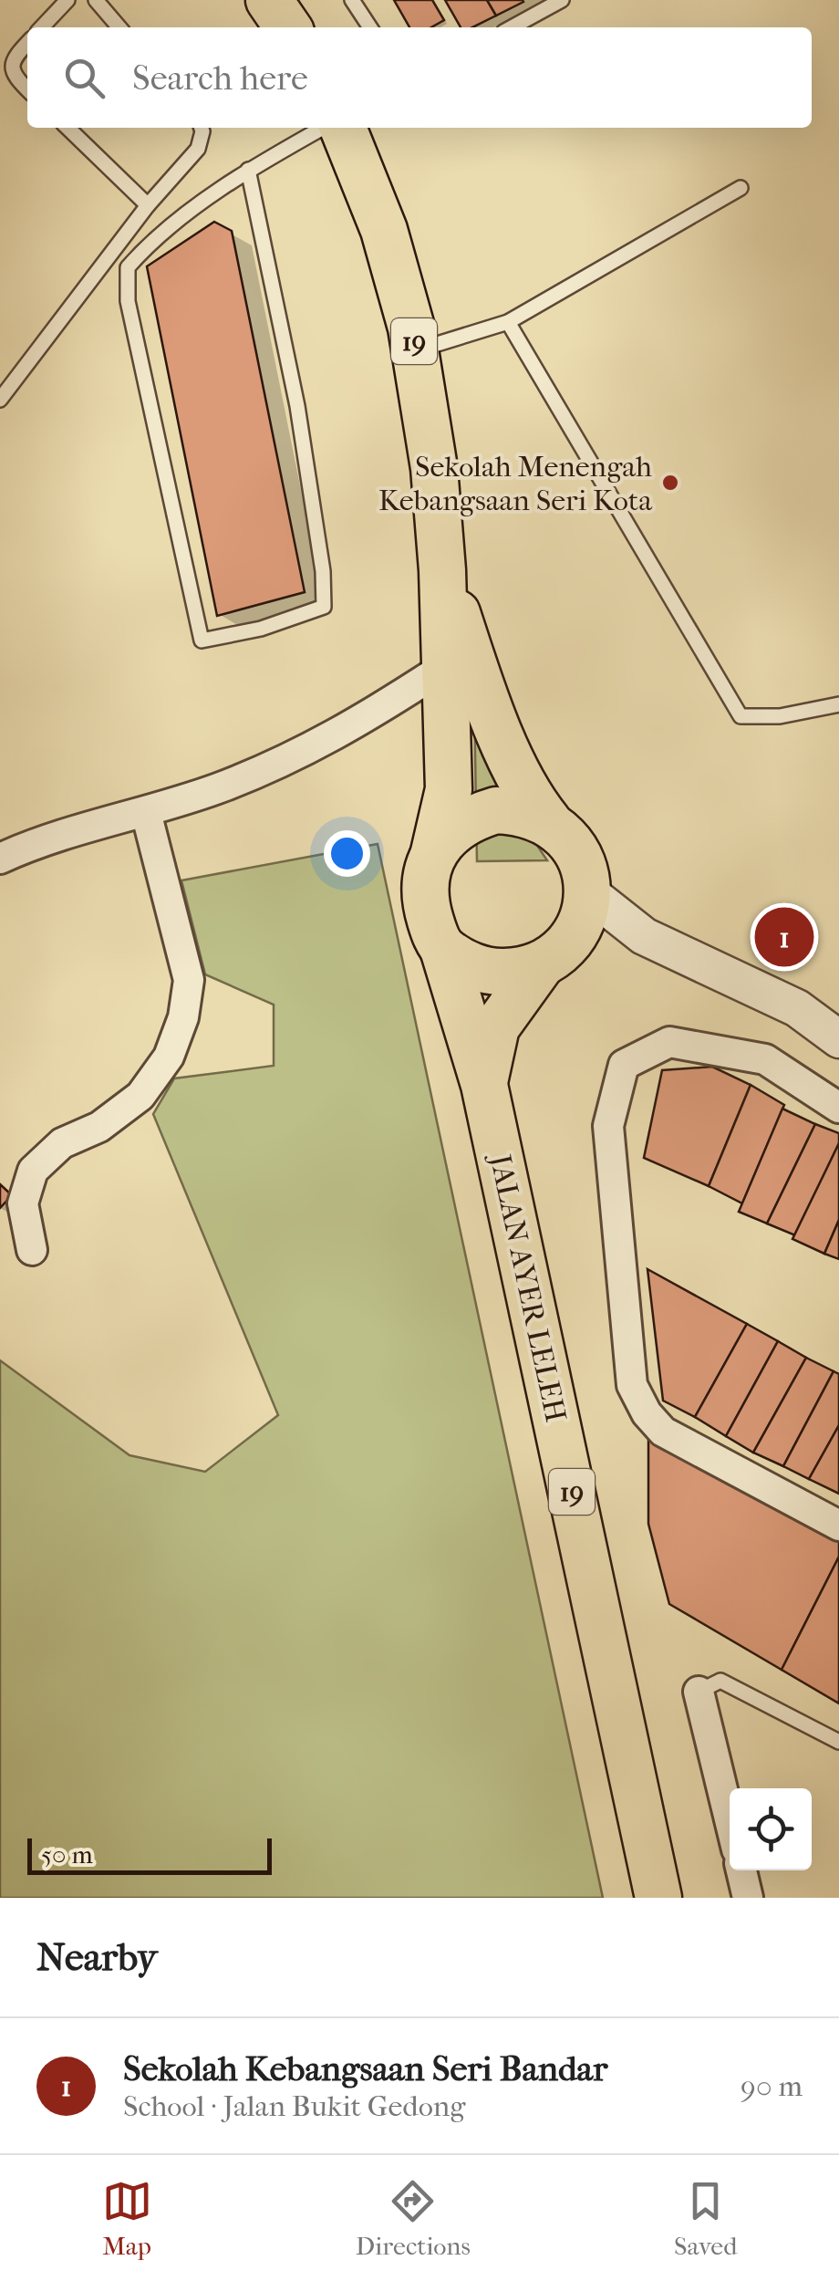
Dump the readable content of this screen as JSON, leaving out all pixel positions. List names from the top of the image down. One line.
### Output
{"streets":{"main road":["19","JALAN AYER LELEH"]},"crossings":[["19","JALAN AYER LELEH"]],"places":["Sekolah Menengah Kebangsaan Seri Kota"],"scale_bar":"50 m","page":{"search":"Search here","pins":"1","scale":"50 m","heading":"Nearby","list":[{"mark":"1","name":"Sekolah Kebangsaan Seri Bandar","note":"School · Jalan Bukit Gedong","value":"90 m"}],"nav":["Map","Directions","Saved"]}}
